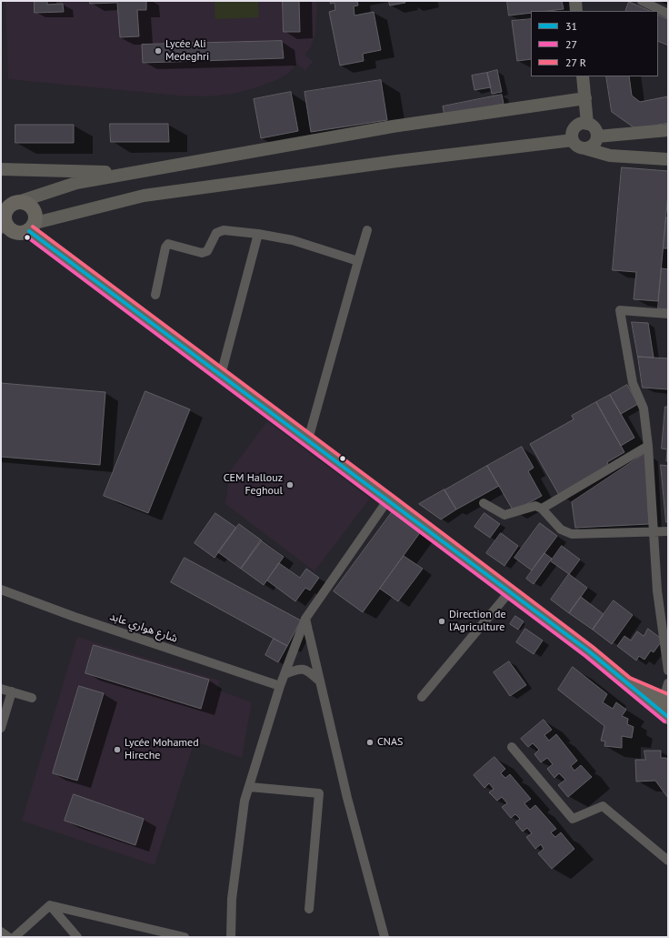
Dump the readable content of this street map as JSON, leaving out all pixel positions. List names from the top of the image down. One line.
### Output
{"streets":{"street":["شارع هواري عابد"]},"places":["Lycée Ali Medeghri","CEM Hallouz Feghoul","Direction de l'Agriculture","CNAS","Lycée Mohamed Hireche"],"lines":["transit line 31","transit line 27"],"legend":["31","27","27 R"]}
